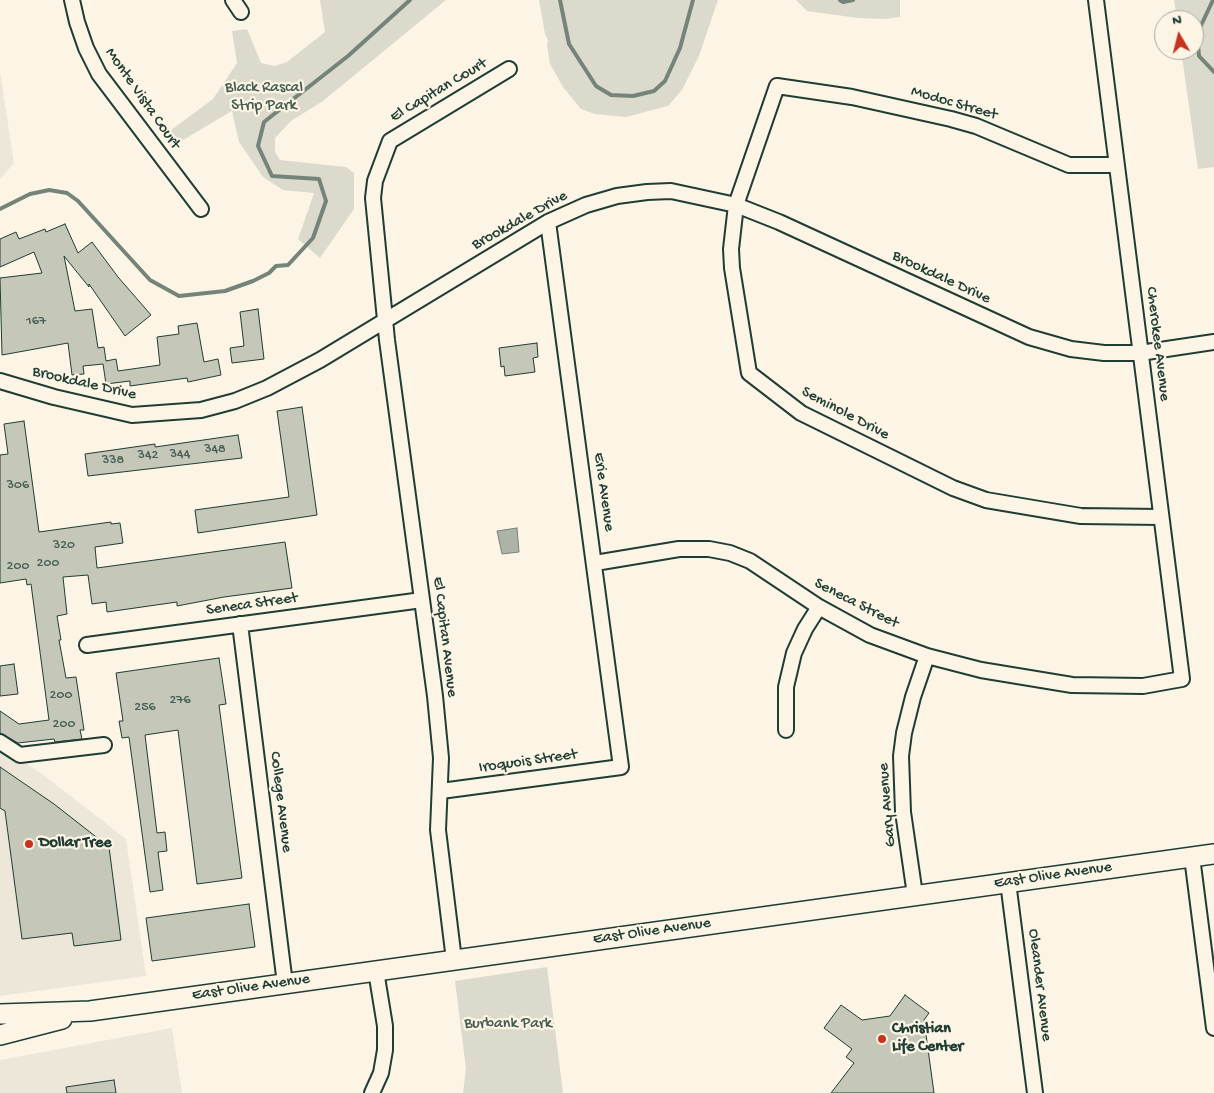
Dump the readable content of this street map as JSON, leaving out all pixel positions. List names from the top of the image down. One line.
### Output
{"streets":{"main road":["East Olive Avenue"],"street":["El Capitan Court","Monte Vista Court","Modoc Street","Brookdale Drive","Cherokee Avenue","Seminole Drive","Erie Avenue","Seneca Street","El Capitan Avenue","Iroquois Street","College Avenue","Gary Avenue","Oleander Avenue"]},"crossings":[["El Capitan Court","Brookdale Drive"],["El Capitan Court","El Capitan Avenue"],["Modoc Street","Cherokee Avenue"],["Modoc Street","Seminole Drive"],["Brookdale Drive","Cherokee Avenue"],["Brookdale Drive","Seminole Drive"],["Brookdale Drive","Erie Avenue"],["Brookdale Drive","El Capitan Avenue"],["Cherokee Avenue","Seminole Drive"],["Cherokee Avenue","Seneca Street"],["Erie Avenue","Seneca Street"],["Erie Avenue","Iroquois Street"],["Seneca Street","El Capitan Avenue"],["Seneca Street","College Avenue"],["Seneca Street","Gary Avenue"],["El Capitan Avenue","Iroquois Street"],["El Capitan Avenue","East Olive Avenue"],["College Avenue","East Olive Avenue"],["Gary Avenue","East Olive Avenue"],["East Olive Avenue","Oleander Avenue"]],"parks":["Black Rascal Strip Park","Burbank Park"],"places":["Dollar Tree","Christian Life Center"],"house_numbers":["167","348","344","342","338","306","320","200","200","200","276","256","200"],"north":"top"}
